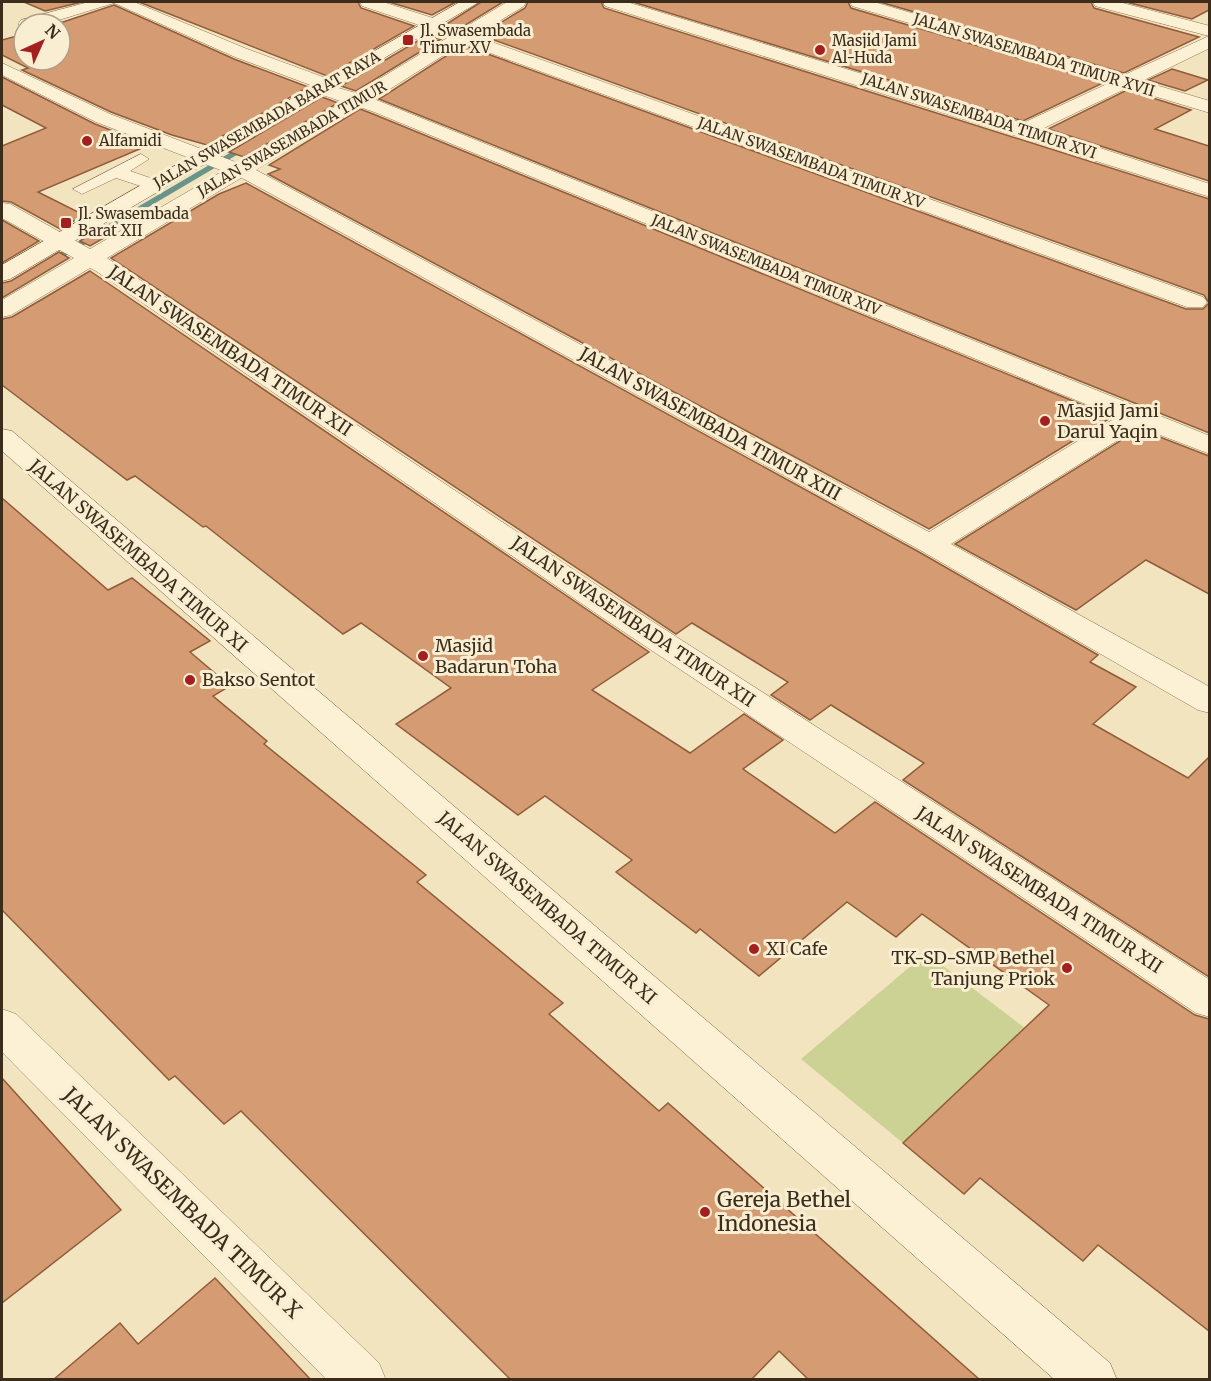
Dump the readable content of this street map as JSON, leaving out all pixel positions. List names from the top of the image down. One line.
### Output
{"streets":{"street":["JALAN SWASEMBADA TIMUR XVII","JALAN SWASEMBADA TIMUR XVI","JALAN SWASEMBADA BARAT RAYA","JALAN SWASEMBADA TIMUR","JALAN SWASEMBADA TIMUR XV","JALAN SWASEMBADA TIMUR XIV","JALAN SWASEMBADA TIMUR XII","JALAN SWASEMBADA TIMUR XIII","JALAN SWASEMBADA TIMUR XI","JALAN SWASEMBADA TIMUR X"]},"crossings":[["JALAN SWASEMBADA BARAT RAYA","JALAN SWASEMBADA TIMUR"],["JALAN SWASEMBADA BARAT RAYA","JALAN SWASEMBADA TIMUR XV"],["JALAN SWASEMBADA BARAT RAYA","JALAN SWASEMBADA TIMUR XIV"],["JALAN SWASEMBADA BARAT RAYA","JALAN SWASEMBADA TIMUR XII"],["JALAN SWASEMBADA BARAT RAYA","JALAN SWASEMBADA TIMUR XIII"],["JALAN SWASEMBADA TIMUR","JALAN SWASEMBADA TIMUR XV"],["JALAN SWASEMBADA TIMUR","JALAN SWASEMBADA TIMUR XIV"],["JALAN SWASEMBADA TIMUR","JALAN SWASEMBADA TIMUR XII"],["JALAN SWASEMBADA TIMUR","JALAN SWASEMBADA TIMUR XIII"]],"places":{"transit":["Jl. Swasembada Timur XV","Jl. Swasembada Barat XII"],"other":["Masjid Jami Al-Huda","Alfamidi","Masjid Jami Darul Yaqin","Masjid Badarun Toha","Bakso Sentot","XI Cafe","TK-SD-SMP Bethel Tanjung Priok","Gereja Bethel Indonesia"]},"north":"top right"}
